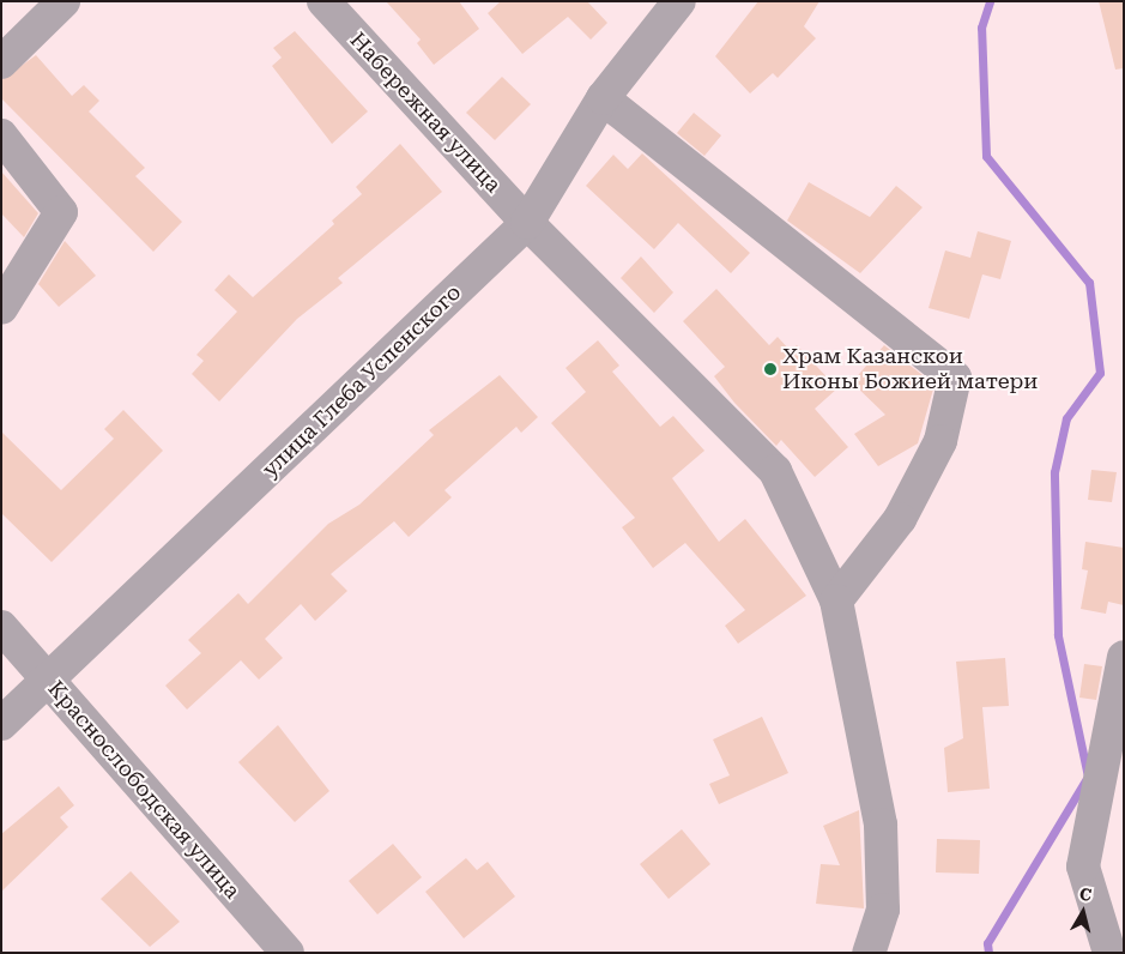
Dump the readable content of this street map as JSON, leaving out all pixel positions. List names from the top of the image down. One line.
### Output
{"streets":{"street":["Набережная улица","улица Глеба Успенского","Краснослободская улица"]},"crossings":[["Набережная улица","улица Глеба Успенского"],["улица Глеба Успенского","Краснослободская улица"]],"places":["Храм Казанскои Иконы Божией матери"],"north":"top"}
